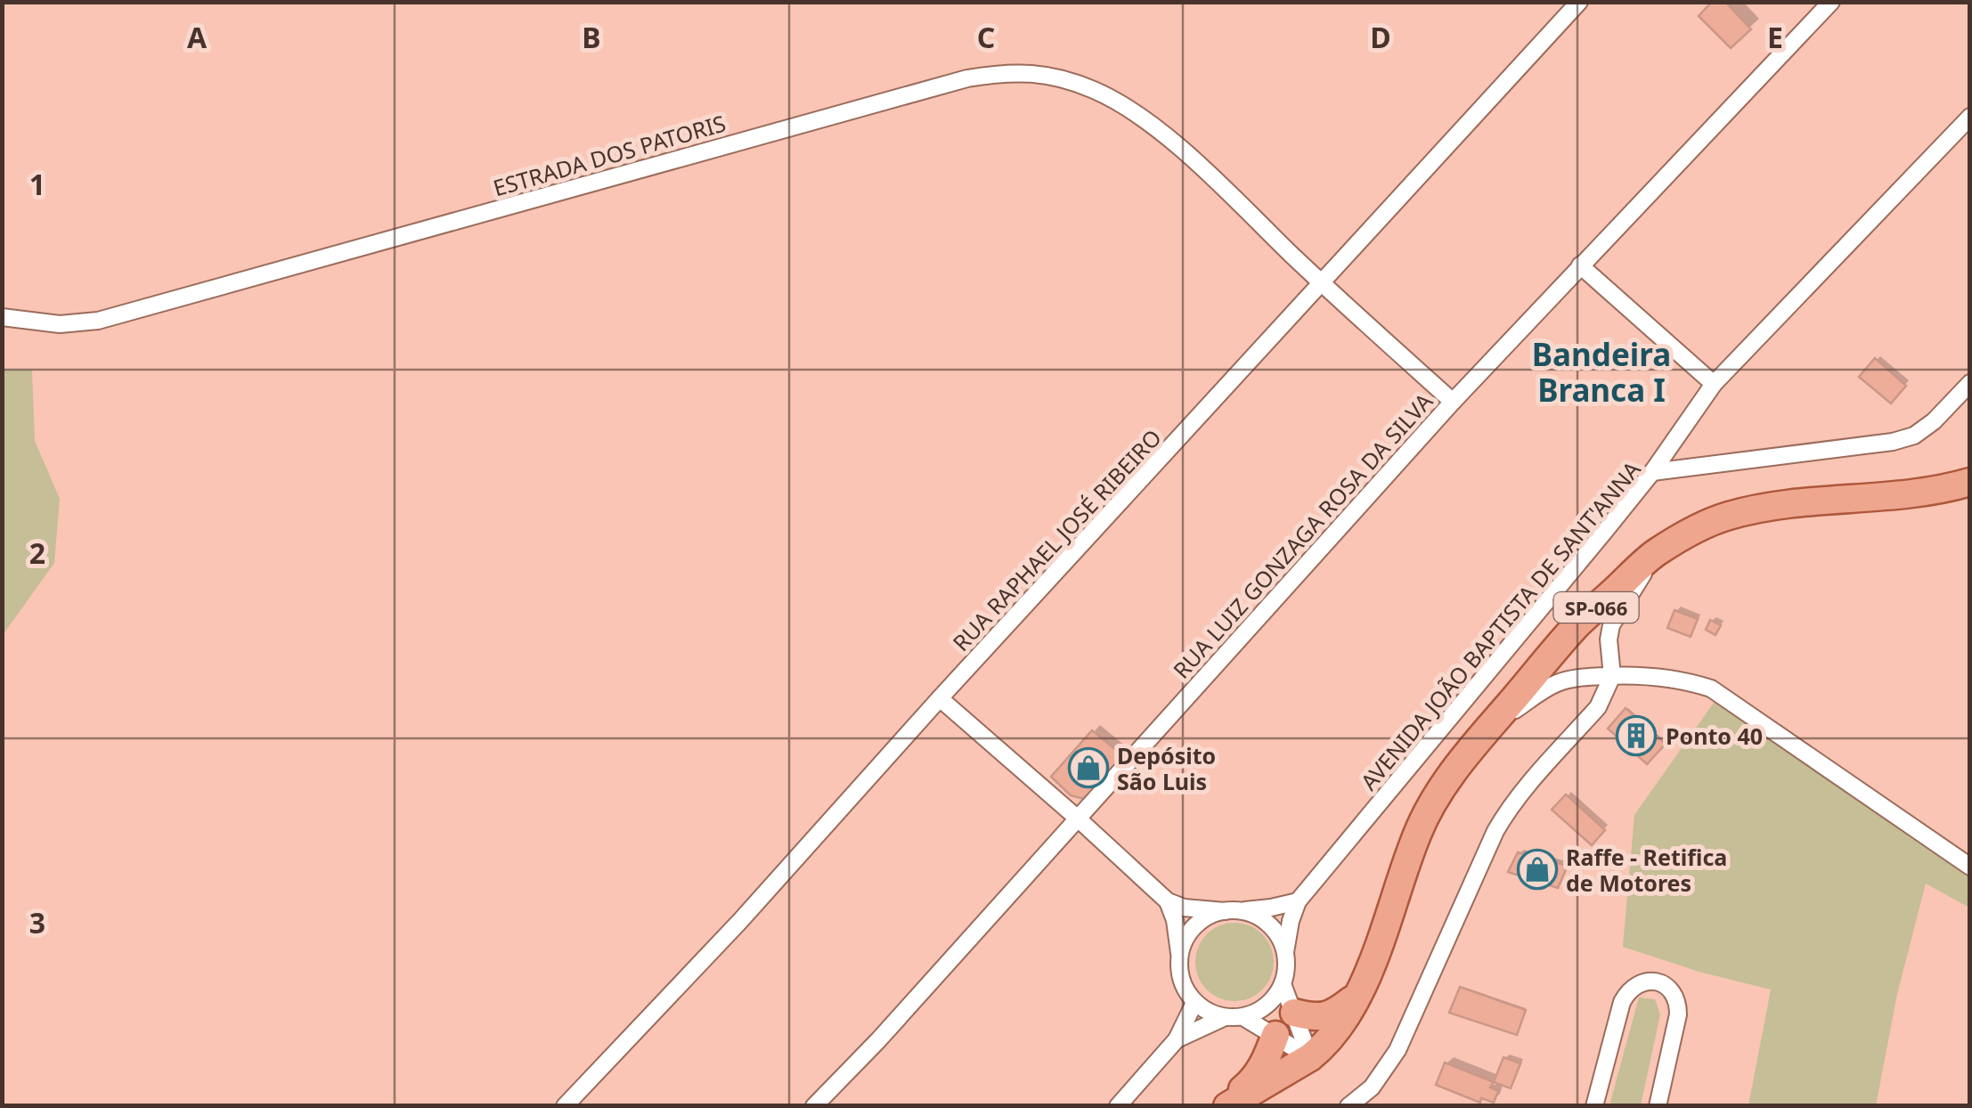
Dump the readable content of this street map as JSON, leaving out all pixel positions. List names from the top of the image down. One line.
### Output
{"streets":{"main road":["SP-066"],"street":["ESTRADA DOS PATORIS","RUA LUIZ GONZAGA ROSA DA SILVA","RUA RAPHAEL JOSÉ RIBEIRO","AVENIDA JOÃO BAPTISTA DE SANT'ANNA"]},"crossings":[["ESTRADA DOS PATORIS","RUA LUIZ GONZAGA ROSA DA SILVA"],["ESTRADA DOS PATORIS","RUA RAPHAEL JOSÉ RIBEIRO"]],"districts":["Bandeira Branca I"],"places":{"building":["Ponto 40"],"shop":["Depósito São Luis","Raffe - Retifica de Motores"]},"grid":{"columns":["A","B","C","D","E"],"rows":["1","2","3"]}}
